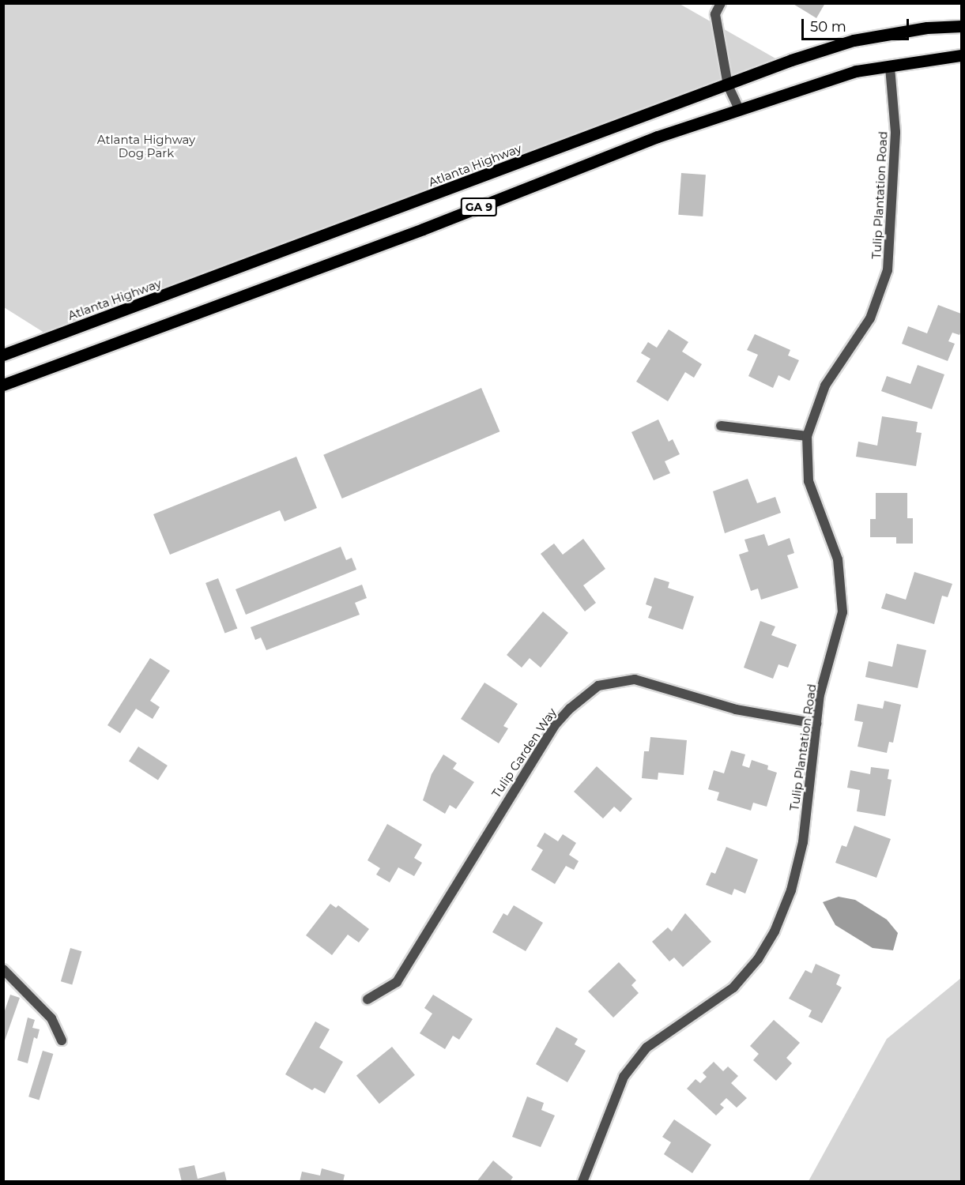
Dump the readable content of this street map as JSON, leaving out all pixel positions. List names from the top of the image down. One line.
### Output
{"streets":{"main road":["Atlanta Highway","GA 9"],"street":["Tulip Plantation Road","Tulip Garden Way"]},"crossings":[["Tulip Plantation Road","GA 9"],["Tulip Plantation Road","Tulip Garden Way"]],"parks":["Atlanta Highway Dog Park"],"scale_bar":"50 m"}
